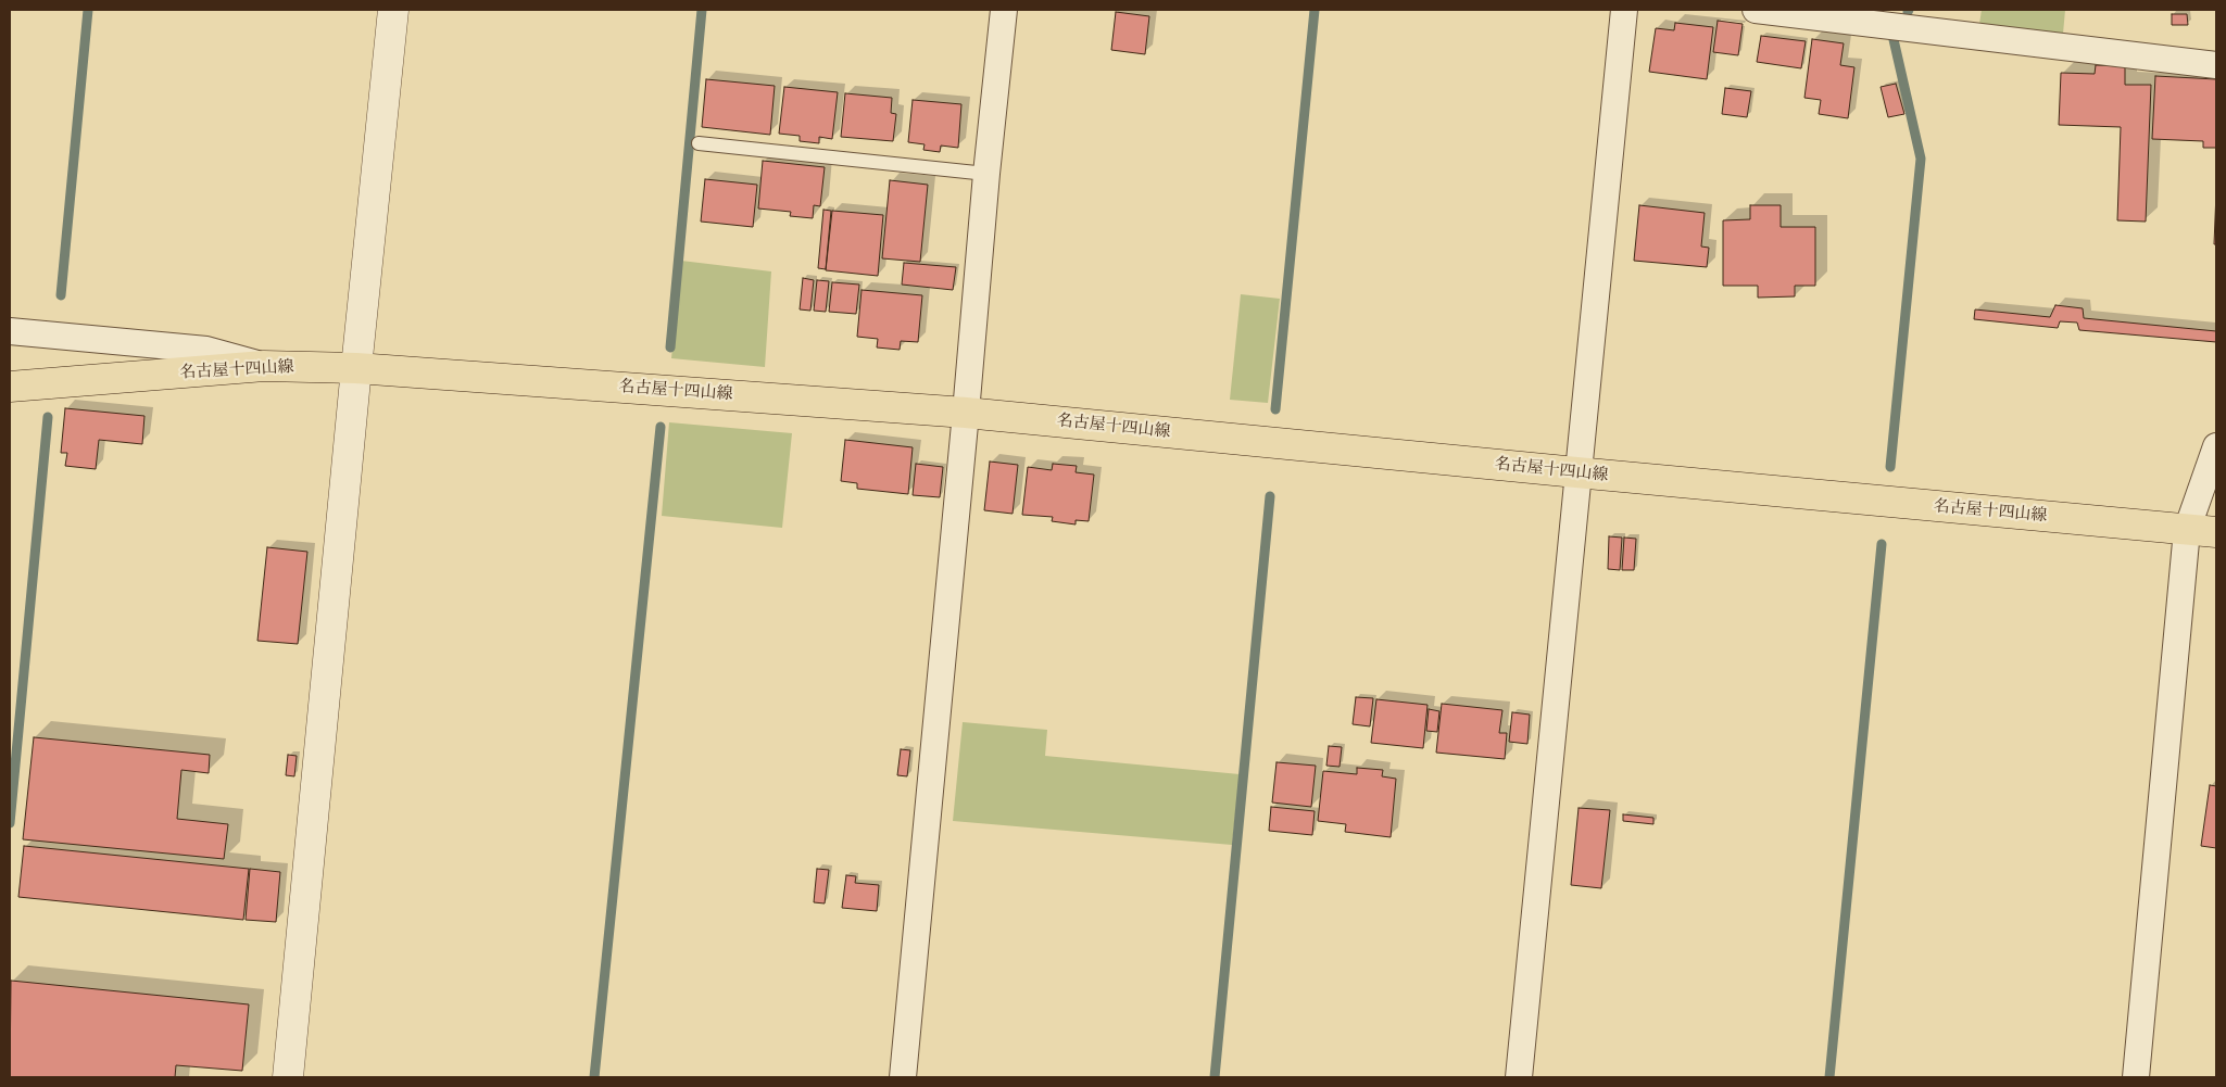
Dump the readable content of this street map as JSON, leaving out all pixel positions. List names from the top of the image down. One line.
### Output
{"streets":{"main road":["名古屋十四山線"]}}
